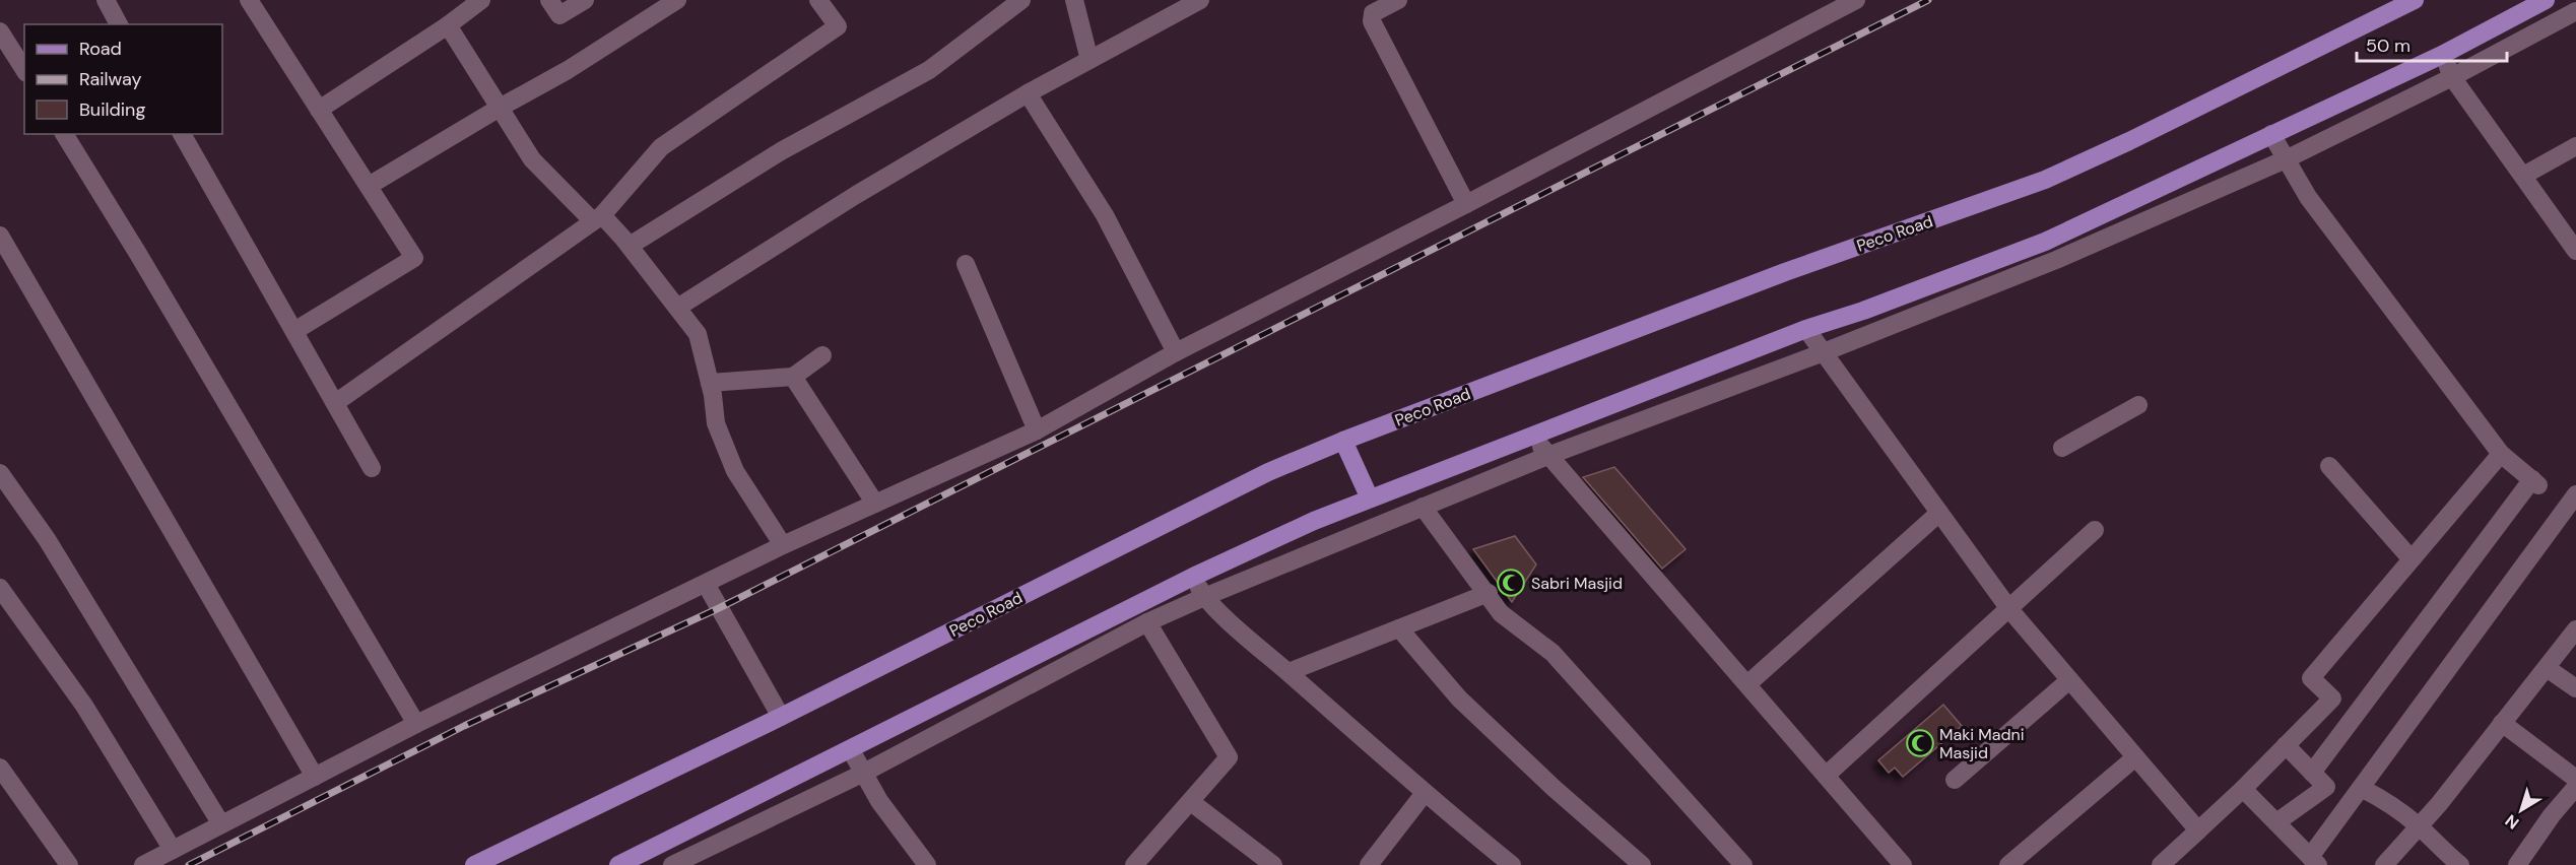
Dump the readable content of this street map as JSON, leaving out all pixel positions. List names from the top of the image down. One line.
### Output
{"streets":{"main road":["Peco Road"]},"places":{"mosque":["Sabri Masjid","Maki Madni Masjid"]},"legend":["Road","Railway","Building"],"scale_bar":"50 m","north":"bottom left"}
